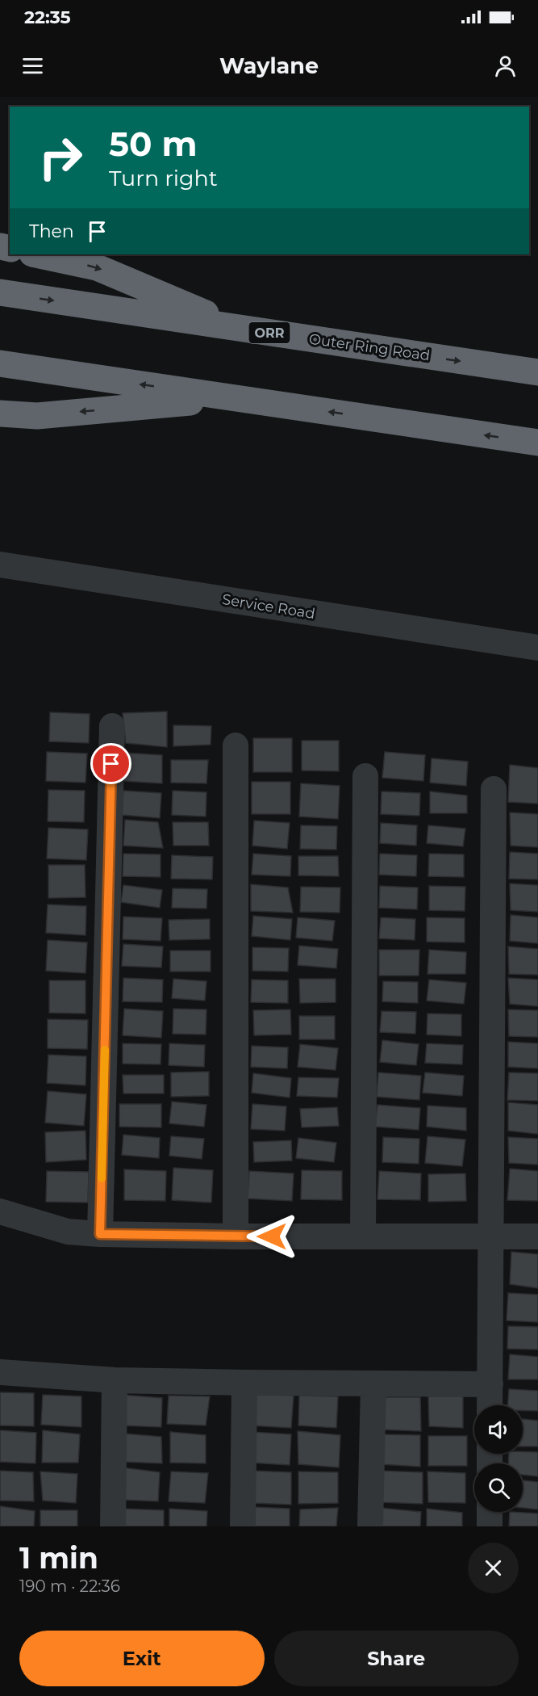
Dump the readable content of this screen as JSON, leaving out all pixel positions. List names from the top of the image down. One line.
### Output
{"streets":{"highway":["ORR","Outer Ring Road"],"street":["Service Road"]},"page":{"status":"22:35","header":"Waylane","turn":["50 m","Turn right"],"then":"Then","heading":["1 min","190 m · 22:36"],"buttons":["Exit","Share"]}}
